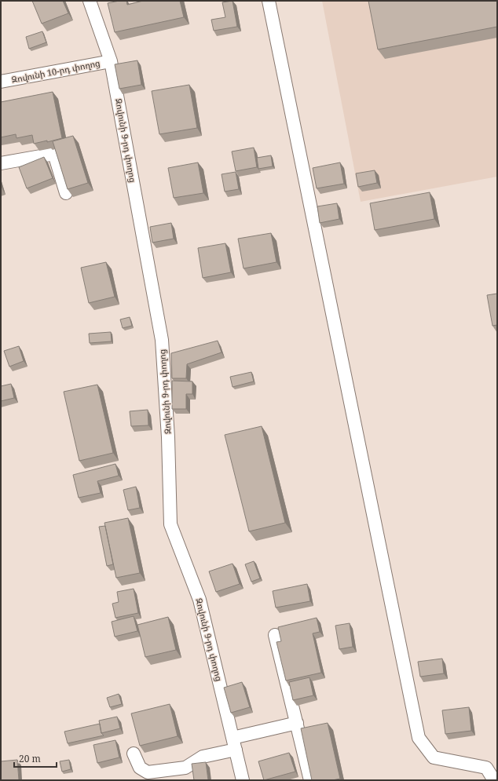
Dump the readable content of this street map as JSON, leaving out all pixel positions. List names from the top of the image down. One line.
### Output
{"streets":{"street":["Զովունի 10-րդ փողոց","Զովունի 9-րդ փողոց"]},"crossings":[["Զովունի 10-րդ փողոց","Զովունի 9-րդ փողոց"]],"scale_bar":"20 m"}
